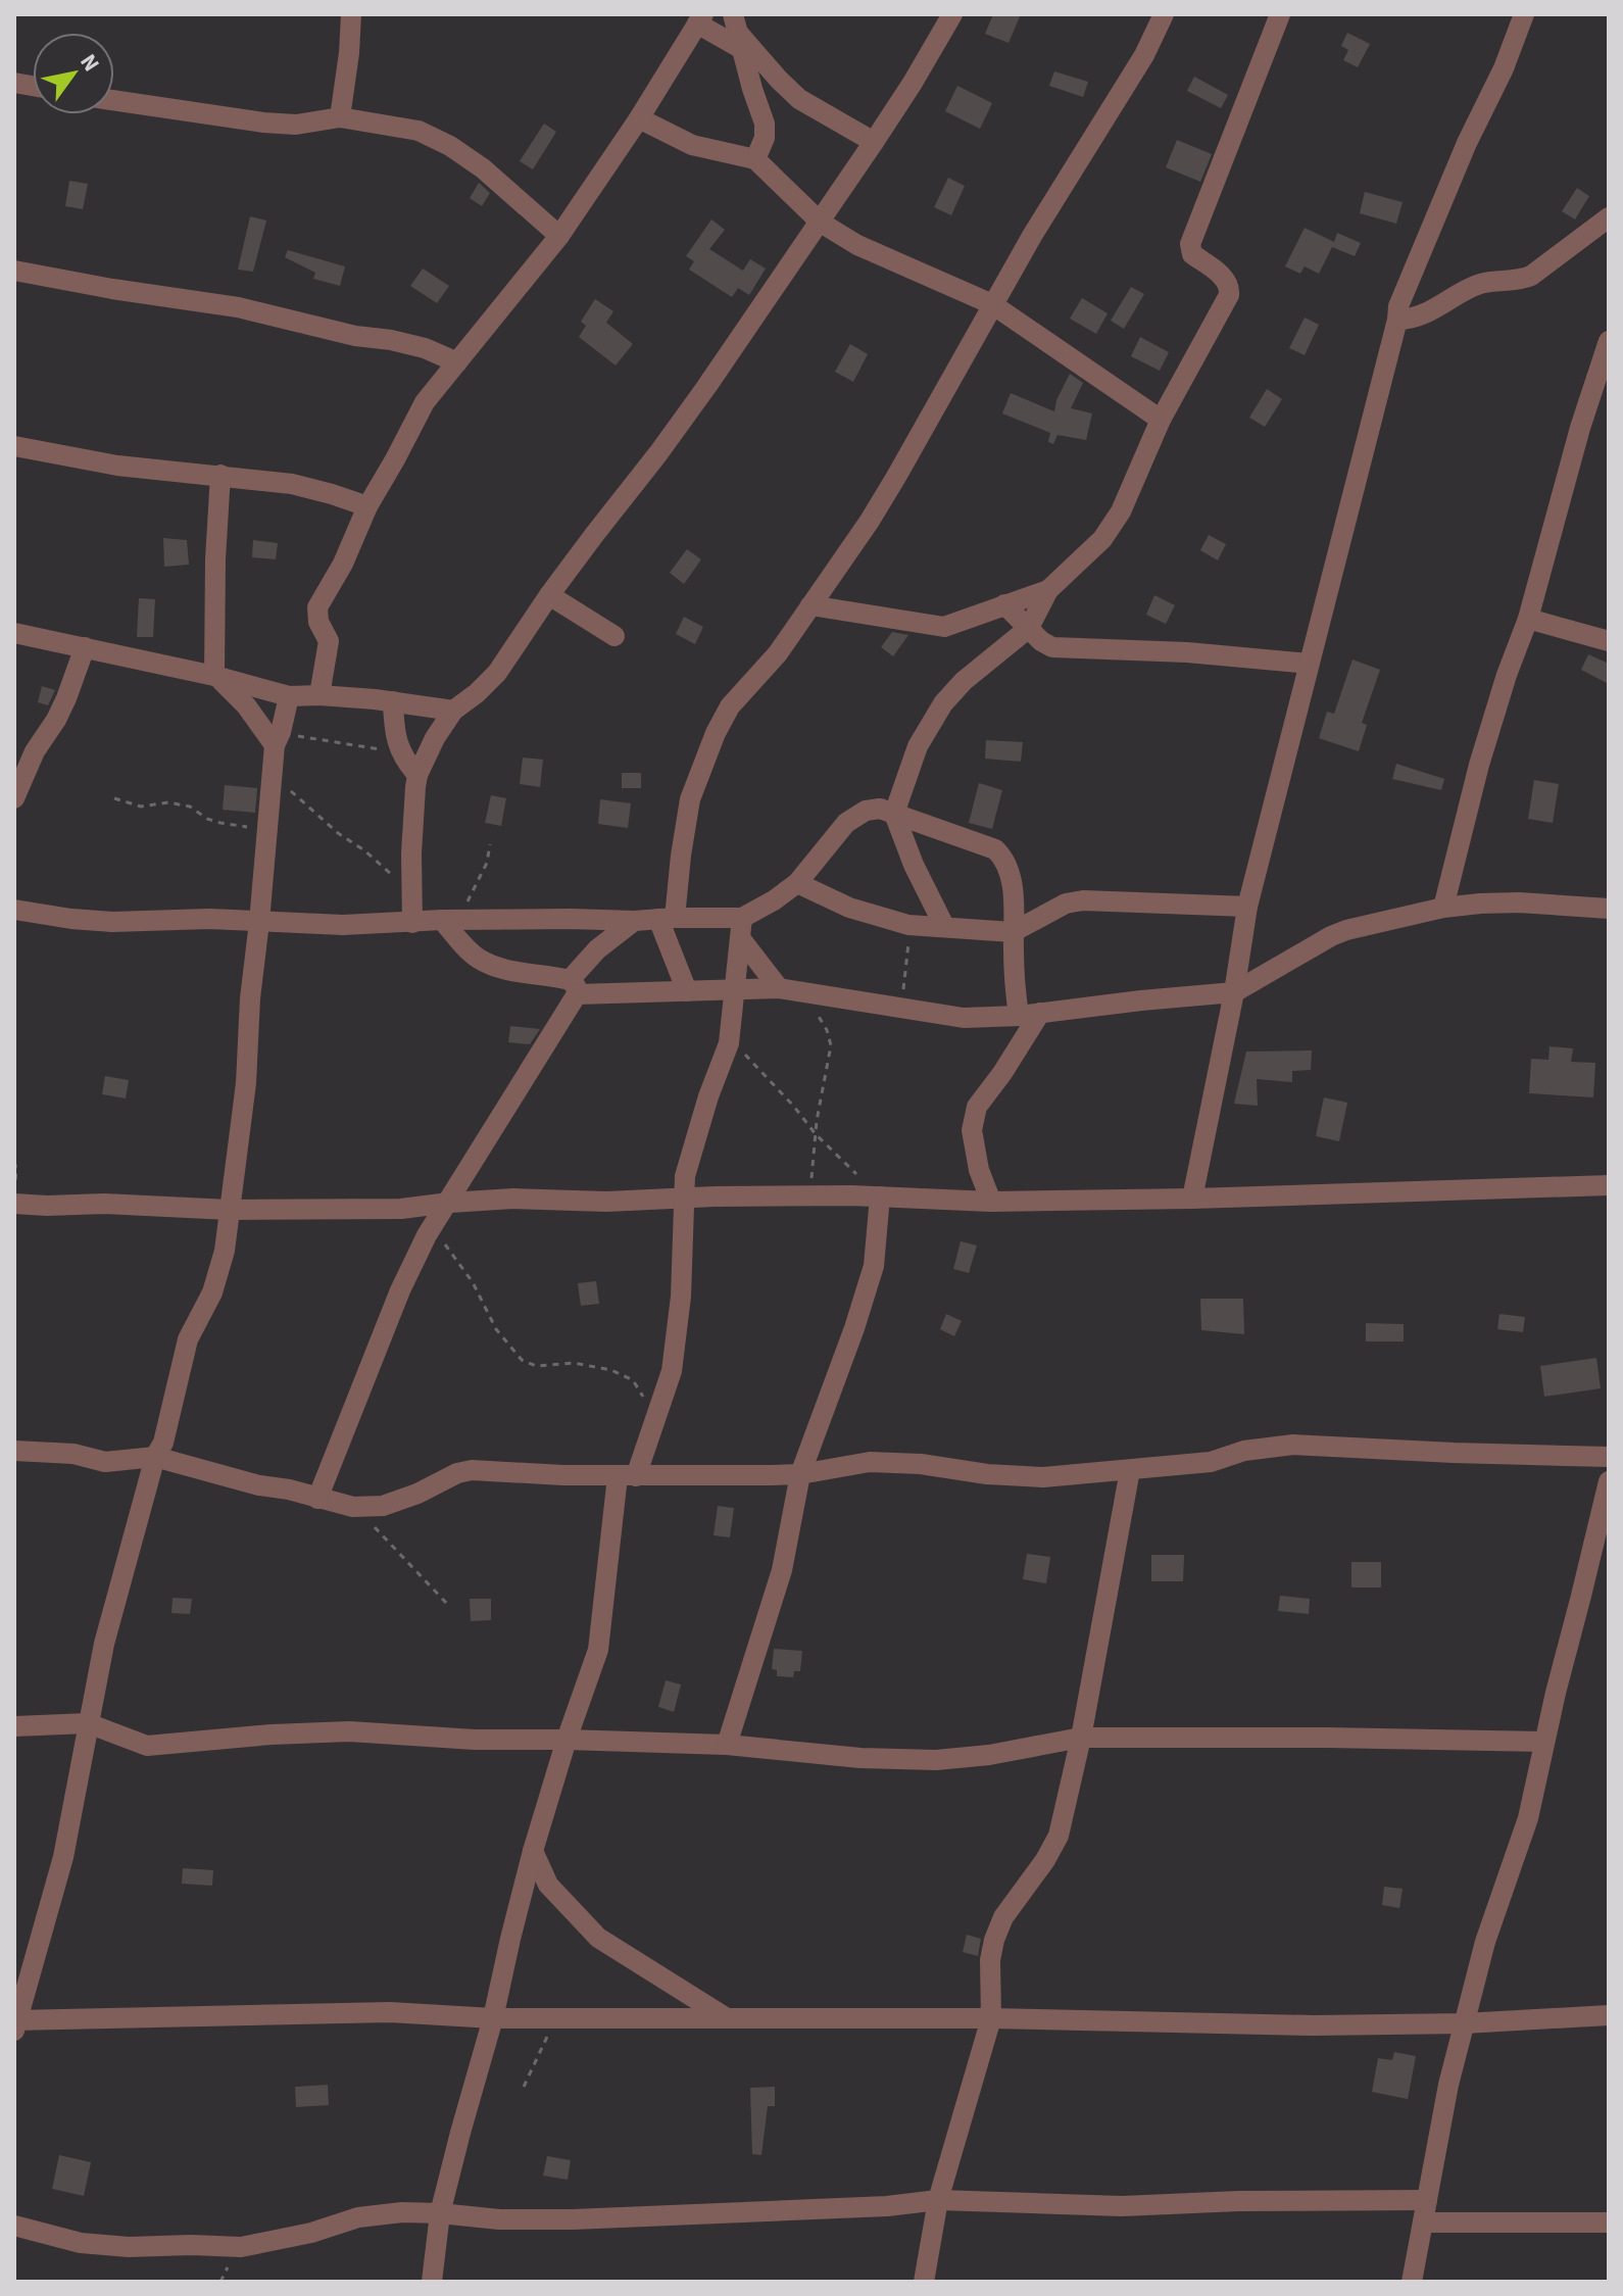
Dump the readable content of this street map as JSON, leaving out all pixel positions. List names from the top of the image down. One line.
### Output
{"north":"top right"}
